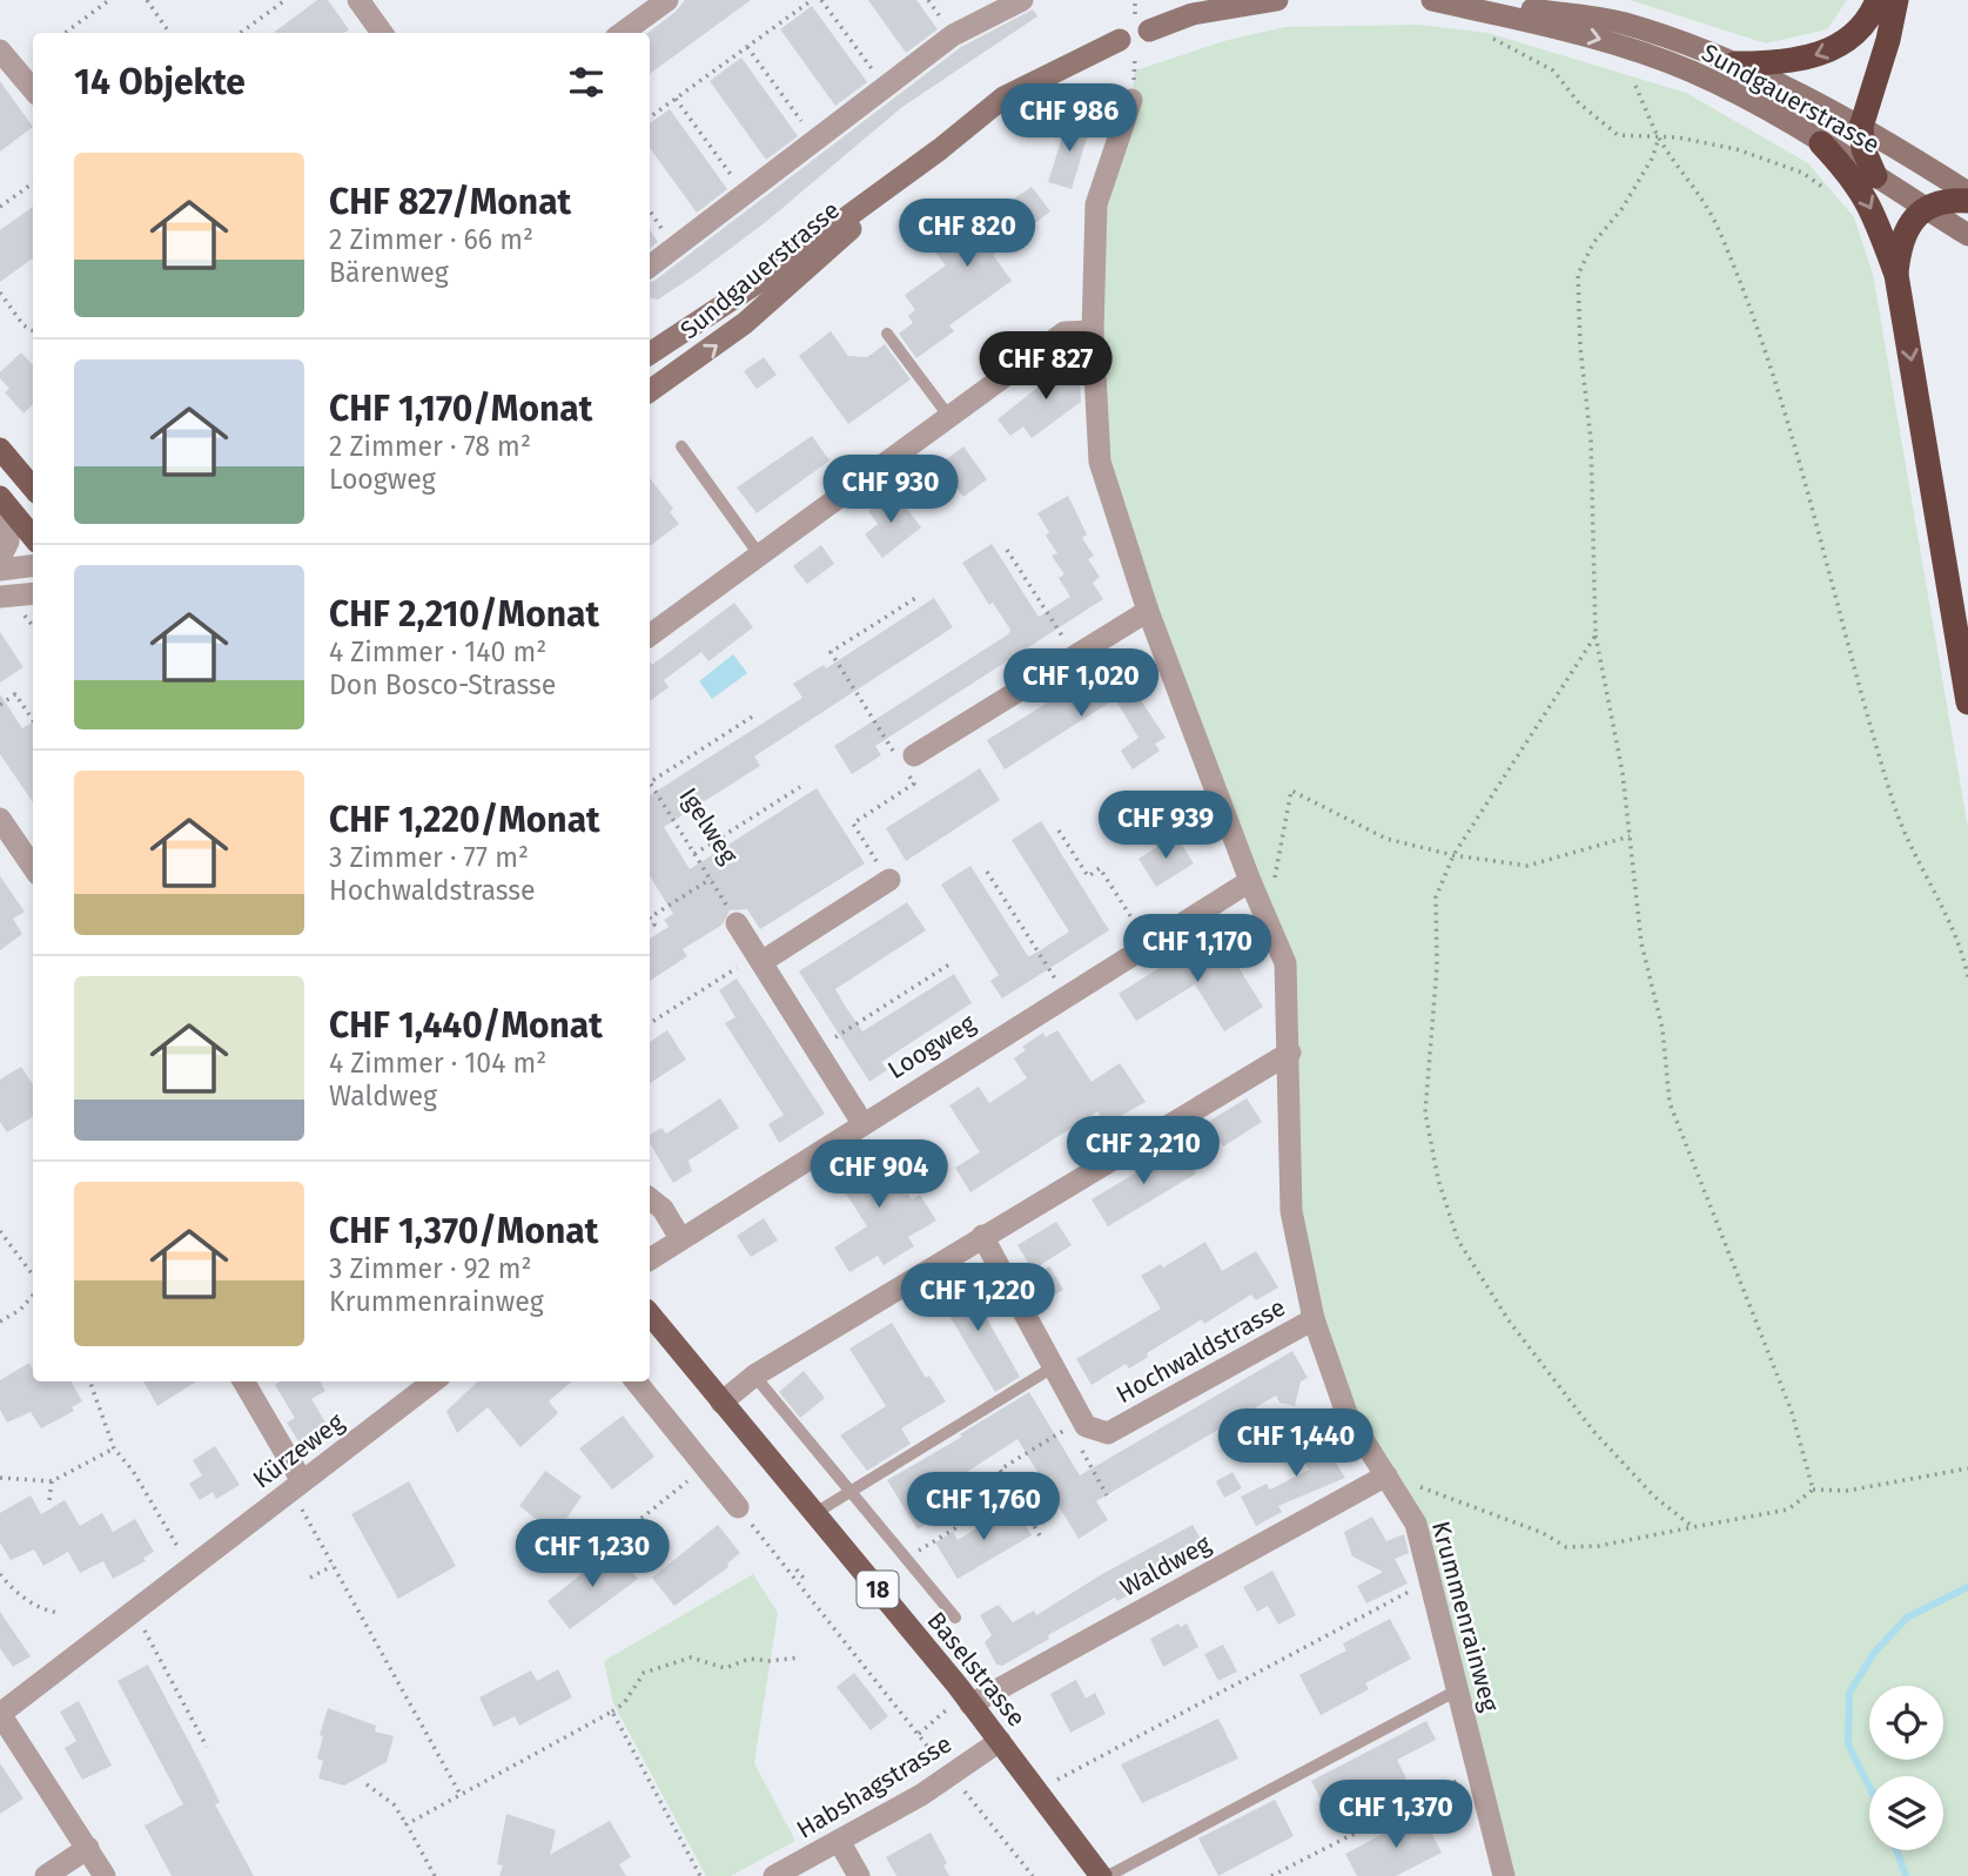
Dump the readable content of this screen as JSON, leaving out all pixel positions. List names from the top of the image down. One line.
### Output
{"streets":{"main road":["Sundgauerstrasse","18","Baselstrasse"],"street":["Loogweg","Hochwaldstrasse","Kürzeweg","Waldweg","Krummenrainweg","Habshagstrasse"],"path":["Igelweg"]},"crossings":[["Loogweg","Krummenrainweg"],["Hochwaldstrasse","Krummenrainweg"],["Waldweg","Krummenrainweg"],["Waldweg","Baselstrasse"],["Baselstrasse","Habshagstrasse"]],"page":{"heading":"14 Objekte","price":["CHF 986","CHF 820","CHF 827","CHF 930","CHF 1,020","CHF 939","CHF 1,170","CHF 2,210","CHF 904","CHF 1,220","CHF 1,440","CHF 1,760","CHF 1,230","CHF 1,370"],"list":[{"name":"CHF 827/Monat","note":"2 Zimmer · 66 m² · Bärenweg"},{"name":"CHF 1,170/Monat","note":"2 Zimmer · 78 m² · Loogweg"},{"name":"CHF 2,210/Monat","note":"4 Zimmer · 140 m² · Don Bosco-Strasse"},{"name":"CHF 1,220/Monat","note":"3 Zimmer · 77 m² · Hochwaldstrasse"},{"name":"CHF 1,440/Monat","note":"4 Zimmer · 104 m² · Waldweg"},{"name":"CHF 1,370/Monat","note":"3 Zimmer · 92 m² · Krummenrainweg"}]}}
